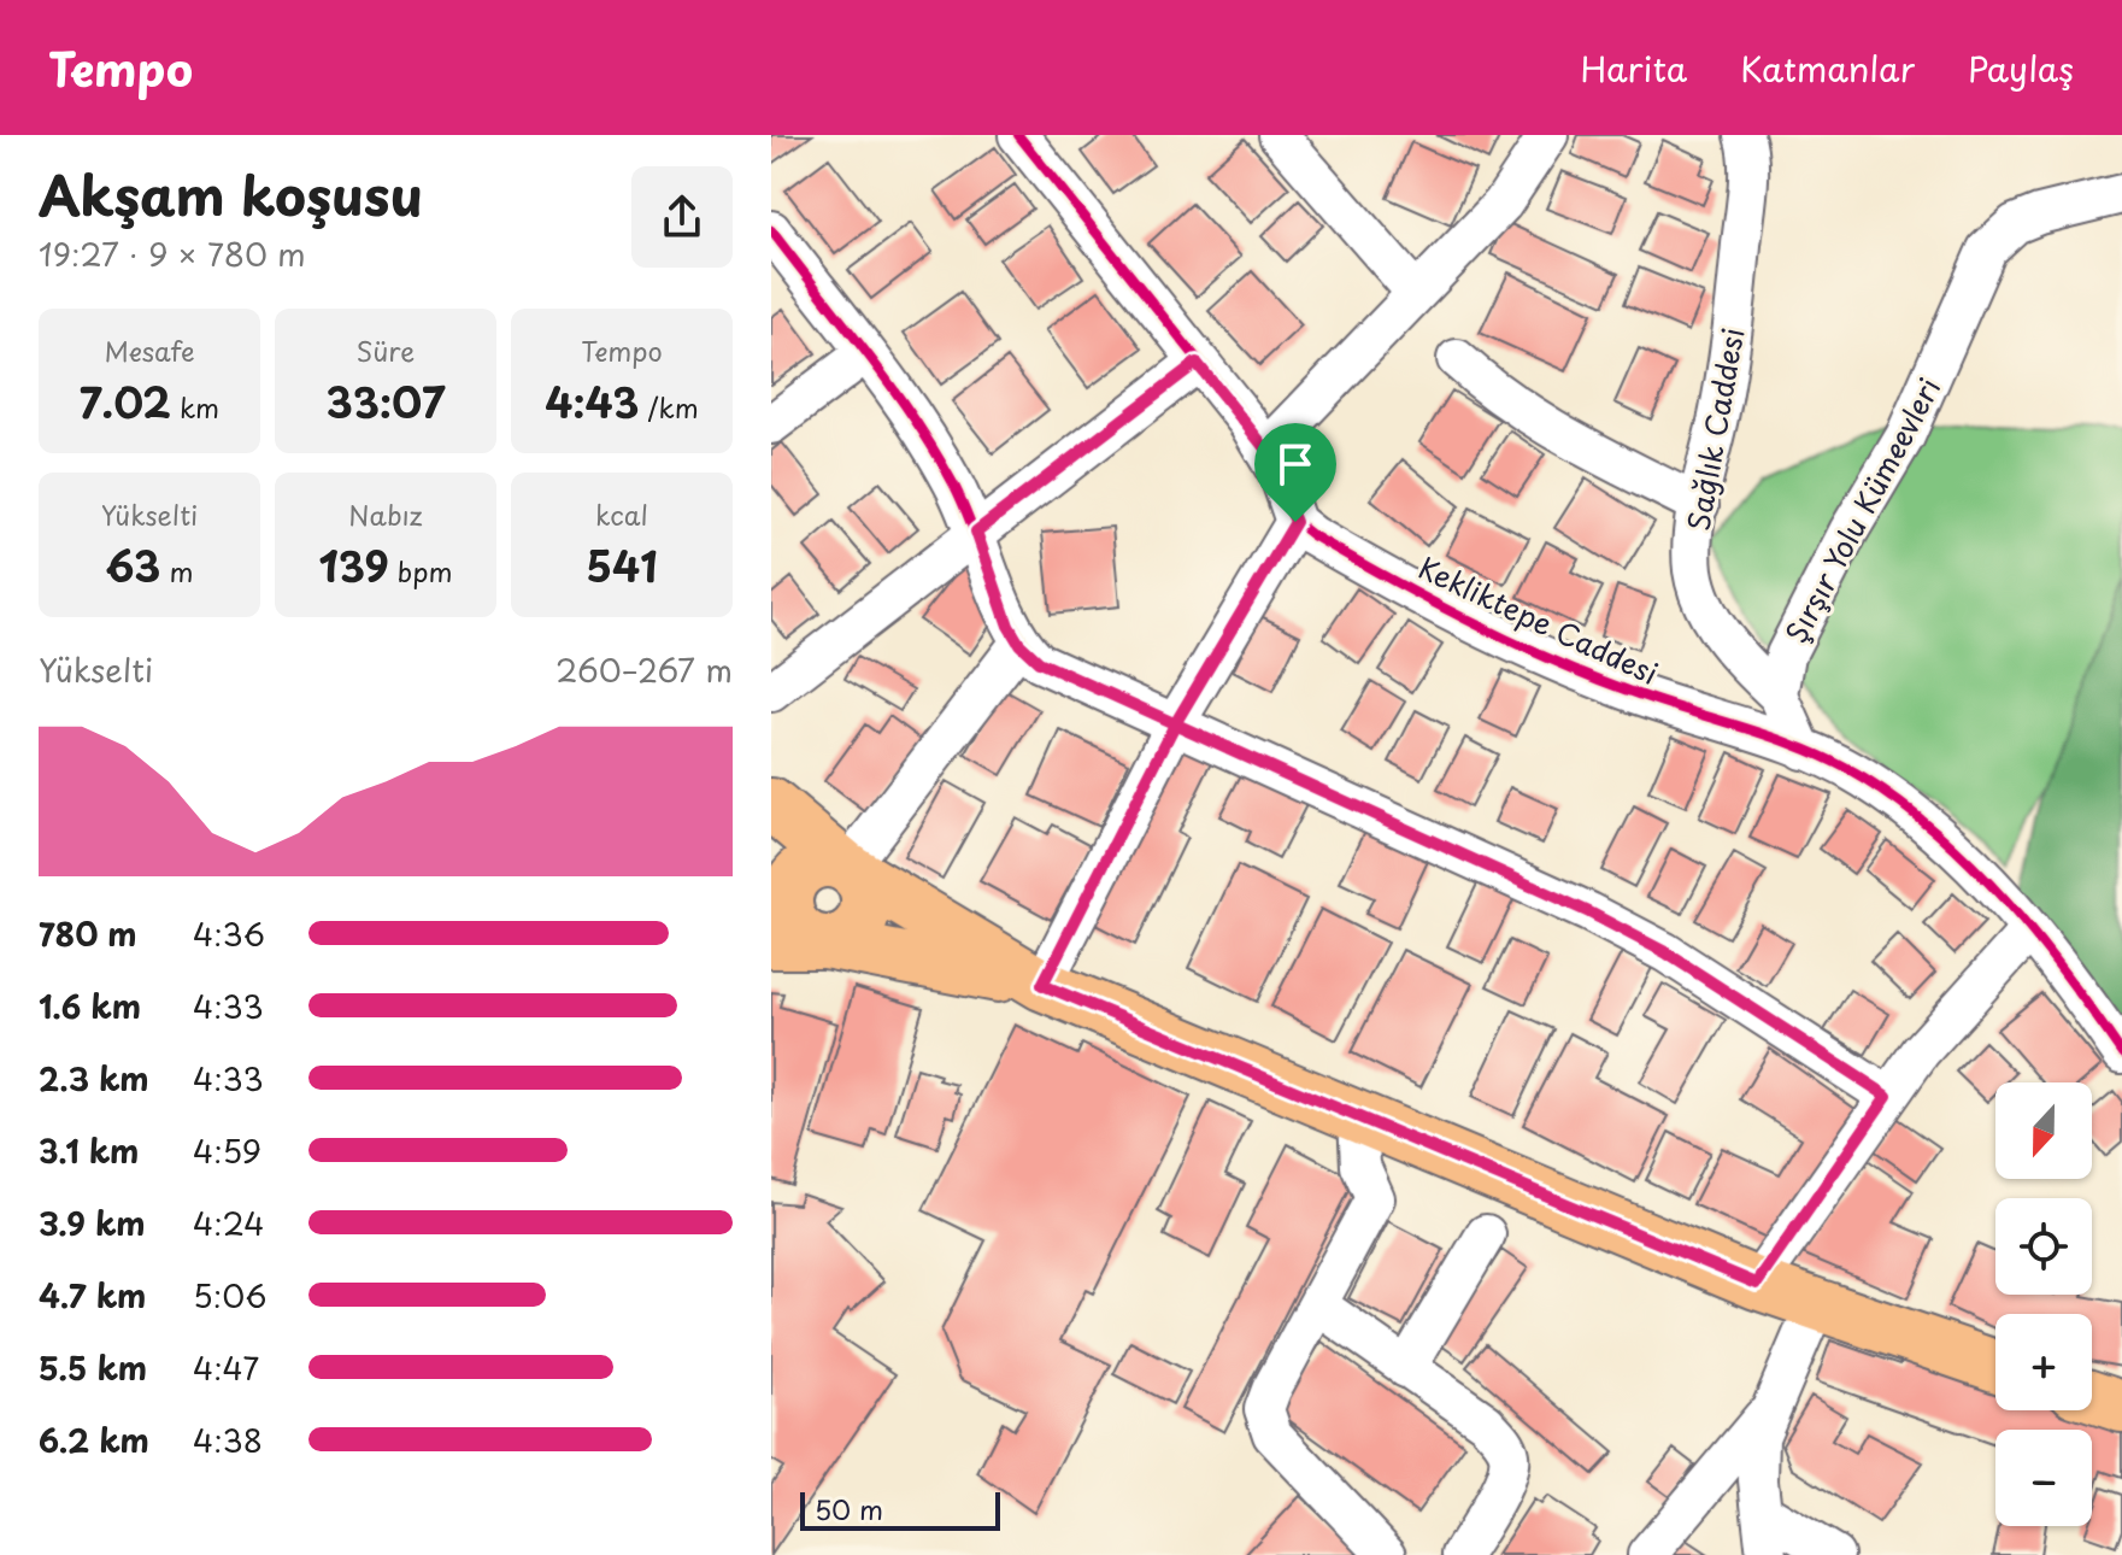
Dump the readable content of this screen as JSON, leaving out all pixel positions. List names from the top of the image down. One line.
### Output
{"streets":{"street":["Sağlık Caddesi","Şırşır Yolu Kümeevleri","Kekliktepe Caddesi"]},"crossings":[["Sağlık Caddesi","Şırşır Yolu Kümeevleri"]],"scale_bar":"50 m","north":"bottom","page":{"header":"Tempo","nav":["Harita","Katmanlar","Paylaş"],"heading":["Akşam koşusu","19:27 · 9 × 780 m"],"stats":[["Mesafe","7.02 km"],["Süre","33:07"],["Tempo","4:43 /km"],["Yükselti","63 m"],["Nabız","139 bpm"],["kcal","541"]],"chart":["Yükselti","260–267 m"],"list":[{"name":"780 m","note":"4:36"},{"name":"1.6 km","note":"4:33"},{"name":"2.3 km","note":"4:33"},{"name":"3.1 km","note":"4:59"},{"name":"3.9 km","note":"4:24"},{"name":"4.7 km","note":"5:06"},{"name":"5.5 km","note":"4:47"},{"name":"6.2 km","note":"4:38"}],"map_buttons":["+","−"],"scale":"50 m"}}
